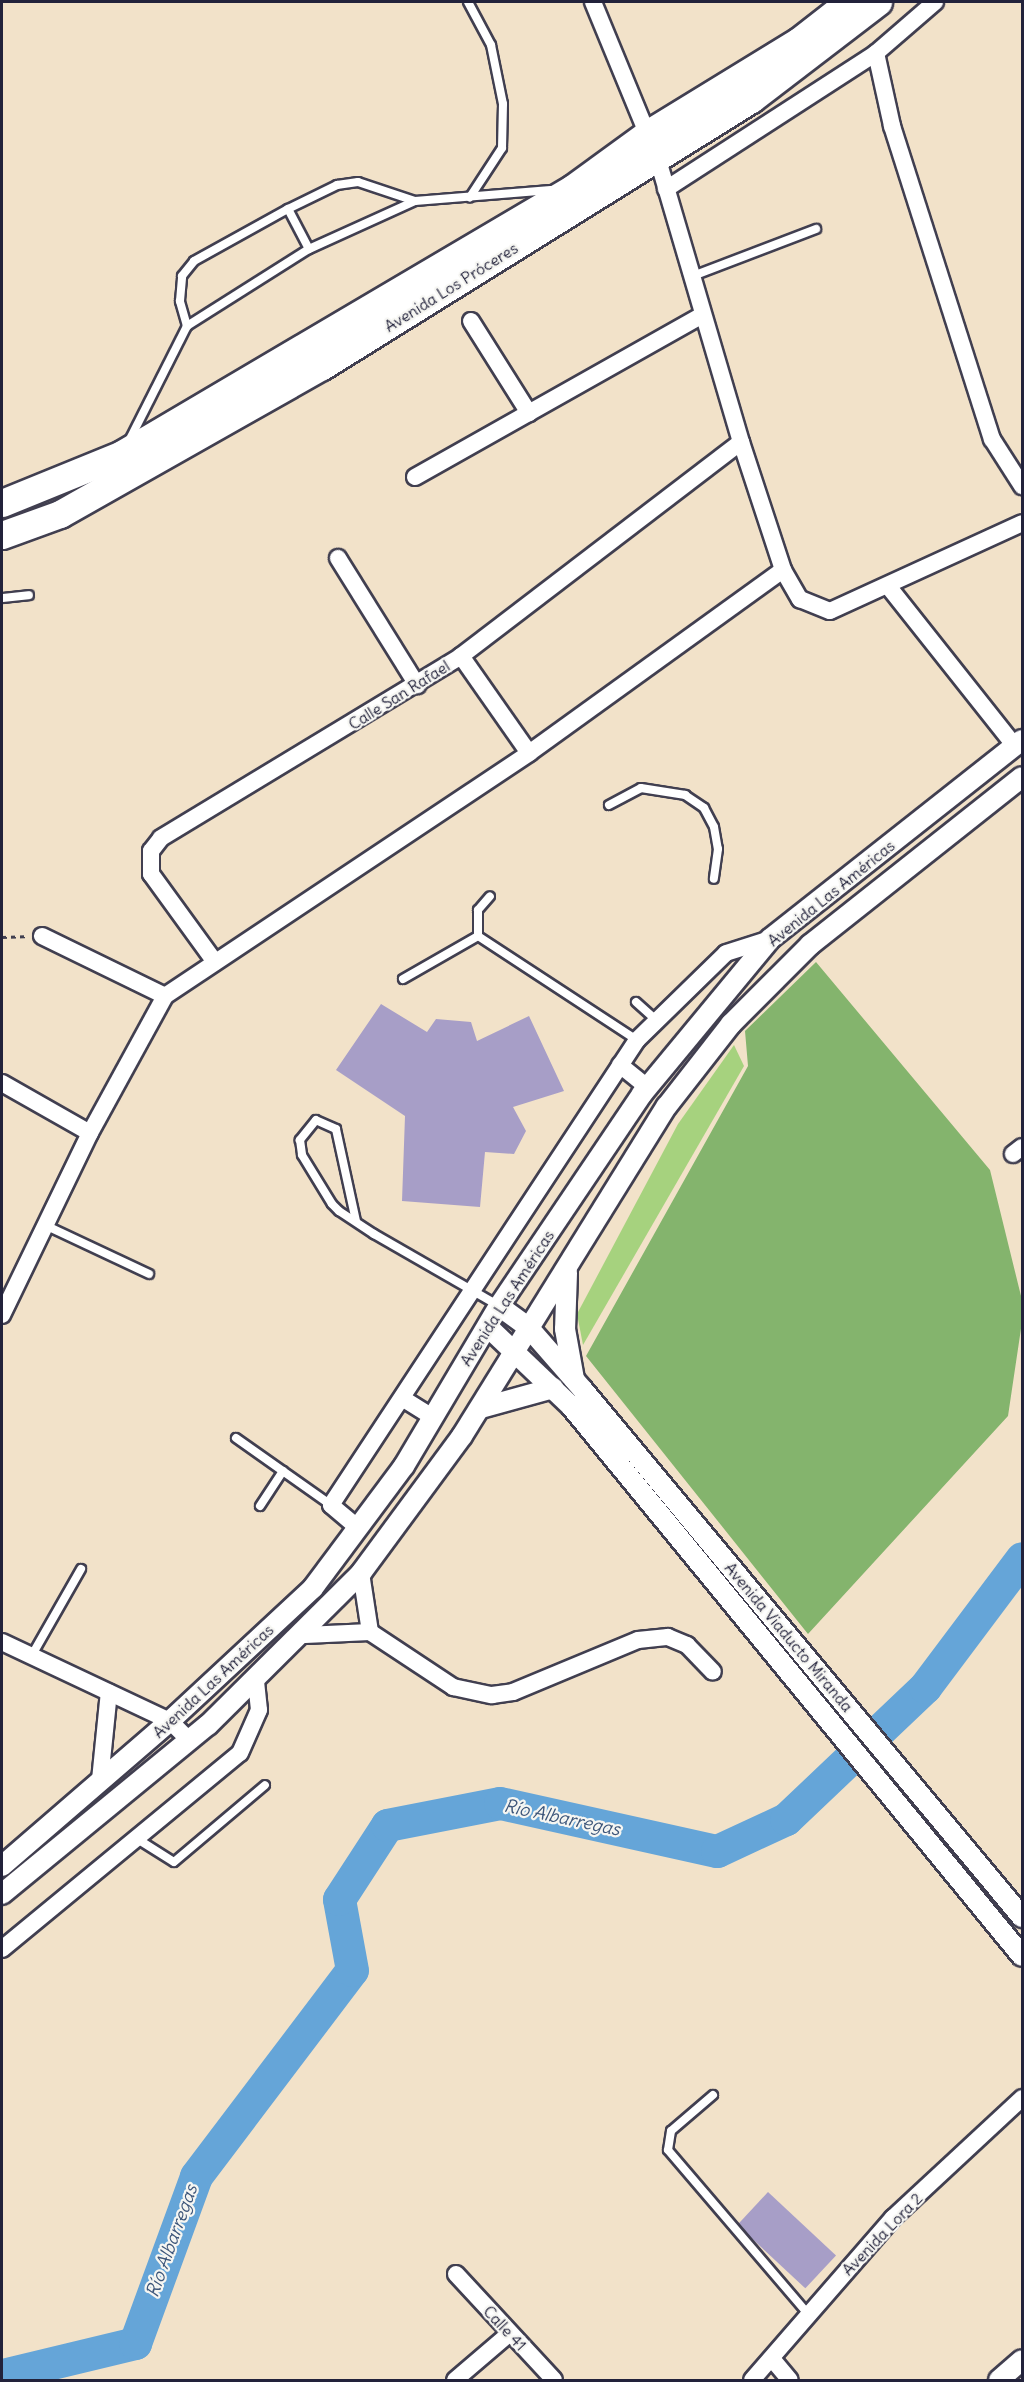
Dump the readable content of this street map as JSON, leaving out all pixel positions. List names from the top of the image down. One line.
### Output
{"streets":{"highway":["Avenida Los Próceres"],"street":["Calle San Rafael","Avenida Las Américas","Avenida Viaducto Miranda","Avenida Lora 2","Calle 41"]},"crossings":[["Avenida Las Américas","Avenida Viaducto Miranda"]],"water":["Río Albarregas"]}
